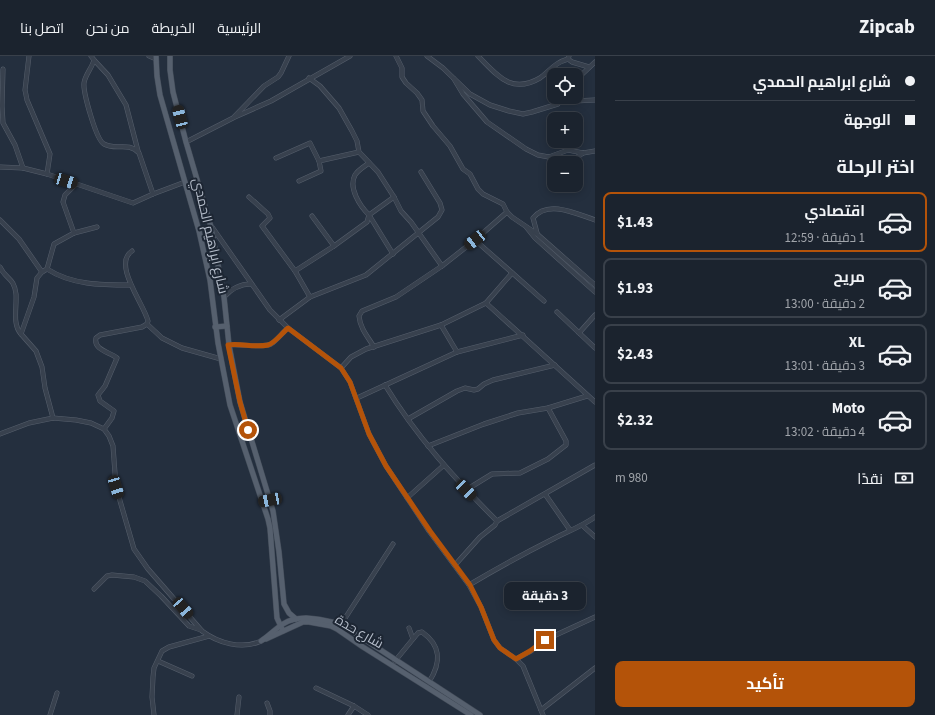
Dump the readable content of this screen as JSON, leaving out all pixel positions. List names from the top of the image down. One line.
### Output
{"streets":{"main road":["شارع ابراهيم الحمدي","شارع حدة"]},"crossings":[["شارع ابراهيم الحمدي","شارع حدة"]],"page":{"header":"Zipcab","nav":["الرئيسية","الخريطة","من نحن","اتصل بنا"],"banner":["شارع ابراهيم الحمدي","الوجهة"],"map_buttons":["+","−"],"heading":"اختر الرحلة","list":[{"name":"اقتصادي","note":"1 دقيقة · 12:59","value":"$1.43"},{"name":"مريح","note":"2 دقيقة · 13:00","value":"$1.93"},{"name":"XL","note":"3 دقيقة · 13:01","value":"$2.43"},{"name":"Moto","note":"4 دقيقة · 13:02","value":"$2.32"}],"pay":["نقدًا","980 m"],"bubble":"3 دقيقة","buttons":"تأكيد"}}
